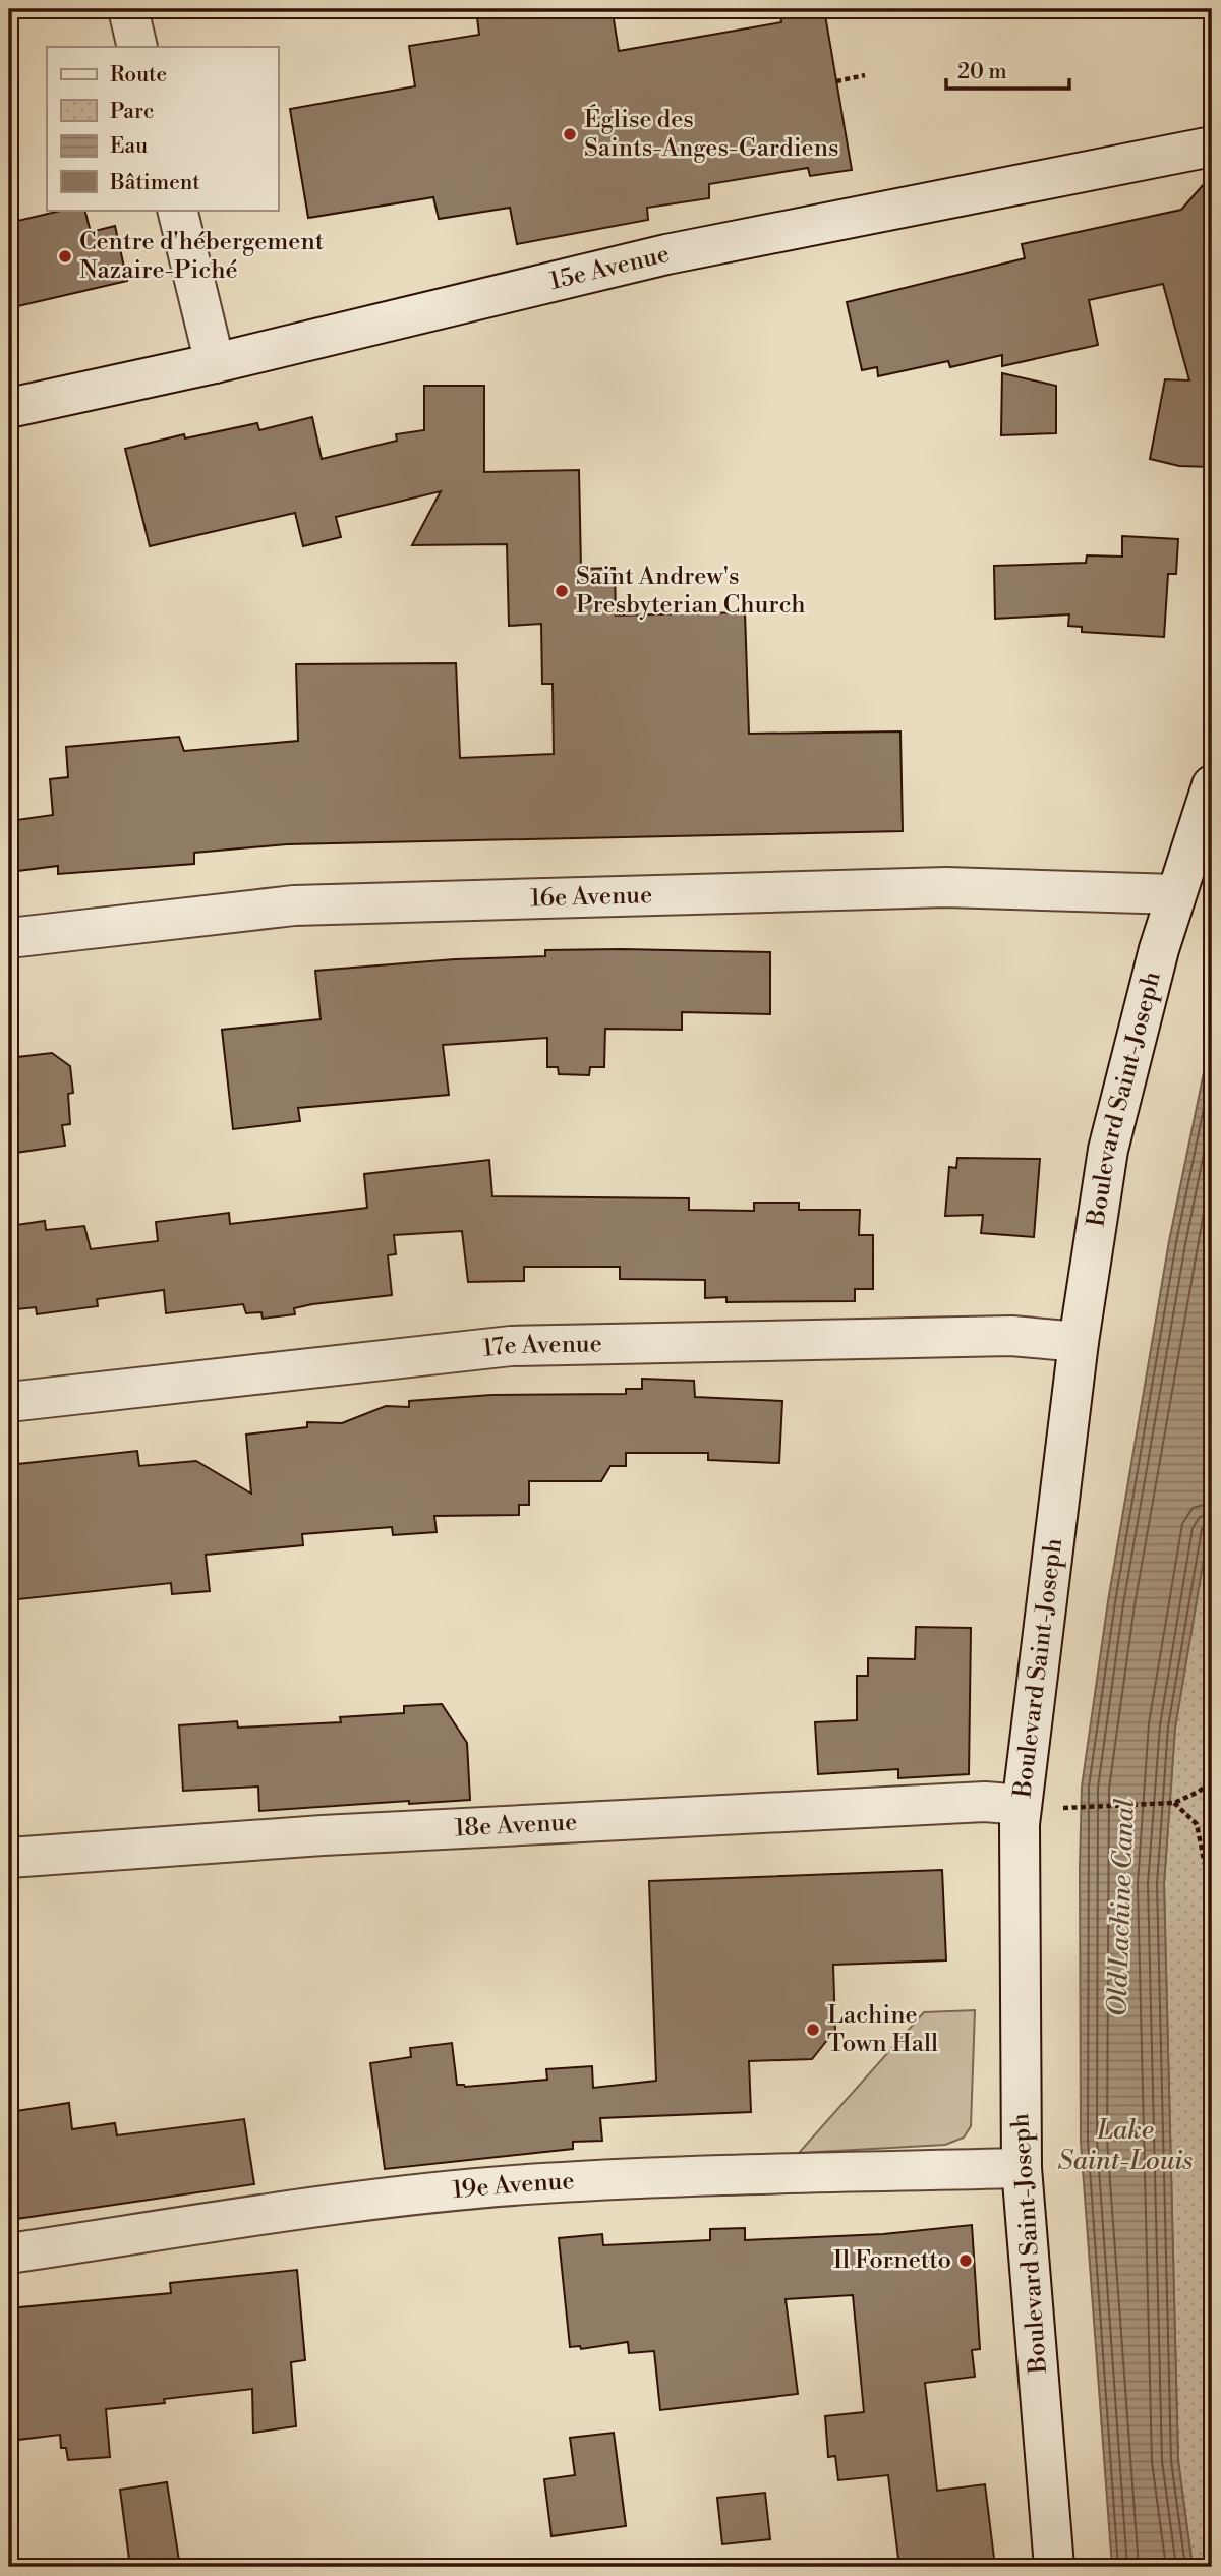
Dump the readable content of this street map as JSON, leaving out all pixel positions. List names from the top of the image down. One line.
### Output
{"streets":{"street":["15e Avenue","16e Avenue","Boulevard Saint-Joseph","17e Avenue","18e Avenue","19e Avenue"]},"crossings":[["16e Avenue","Boulevard Saint-Joseph"],["Boulevard Saint-Joseph","17e Avenue"],["Boulevard Saint-Joseph","18e Avenue"],["Boulevard Saint-Joseph","19e Avenue"]],"water":["Old Lachine Canal","Lake Saint-Louis"],"places":["Église des Saints-Anges-Gardiens","Centre d'hébergement Nazaire-Piché","Saint Andrew's Presbyterian Church","Lachine Town Hall","Il Fornetto"],"legend":["Route","Parc","Eau","Bâtiment"],"scale_bar":"20 m"}
